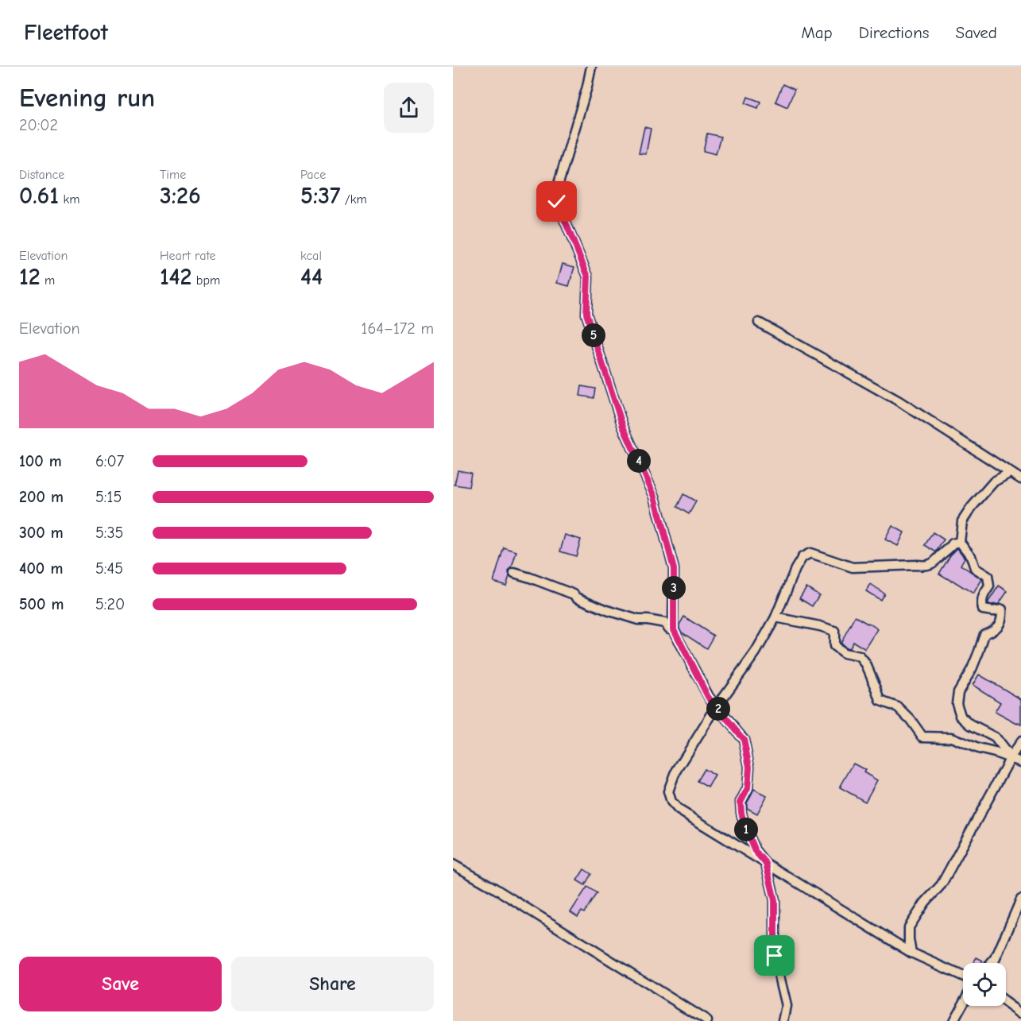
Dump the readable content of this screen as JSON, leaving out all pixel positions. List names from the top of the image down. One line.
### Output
{"page":{"header":"Fleetfoot","nav":["Map","Directions","Saved"],"heading":["Evening run","20:02"],"stats":[["Distance","0.61 km"],["Time","3:26"],["Pace","5:37 /km"],["Elevation","12 m"],["Heart rate","142 bpm"],["kcal","44"]],"chart":["Elevation","164–172 m"],"pins":["5","4","3","2","1"],"list":[{"name":"100 m","note":"6:07"},{"name":"200 m","note":"5:15"},{"name":"300 m","note":"5:35"},{"name":"400 m","note":"5:45"},{"name":"500 m","note":"5:20"}],"buttons":["Save","Share"]}}
